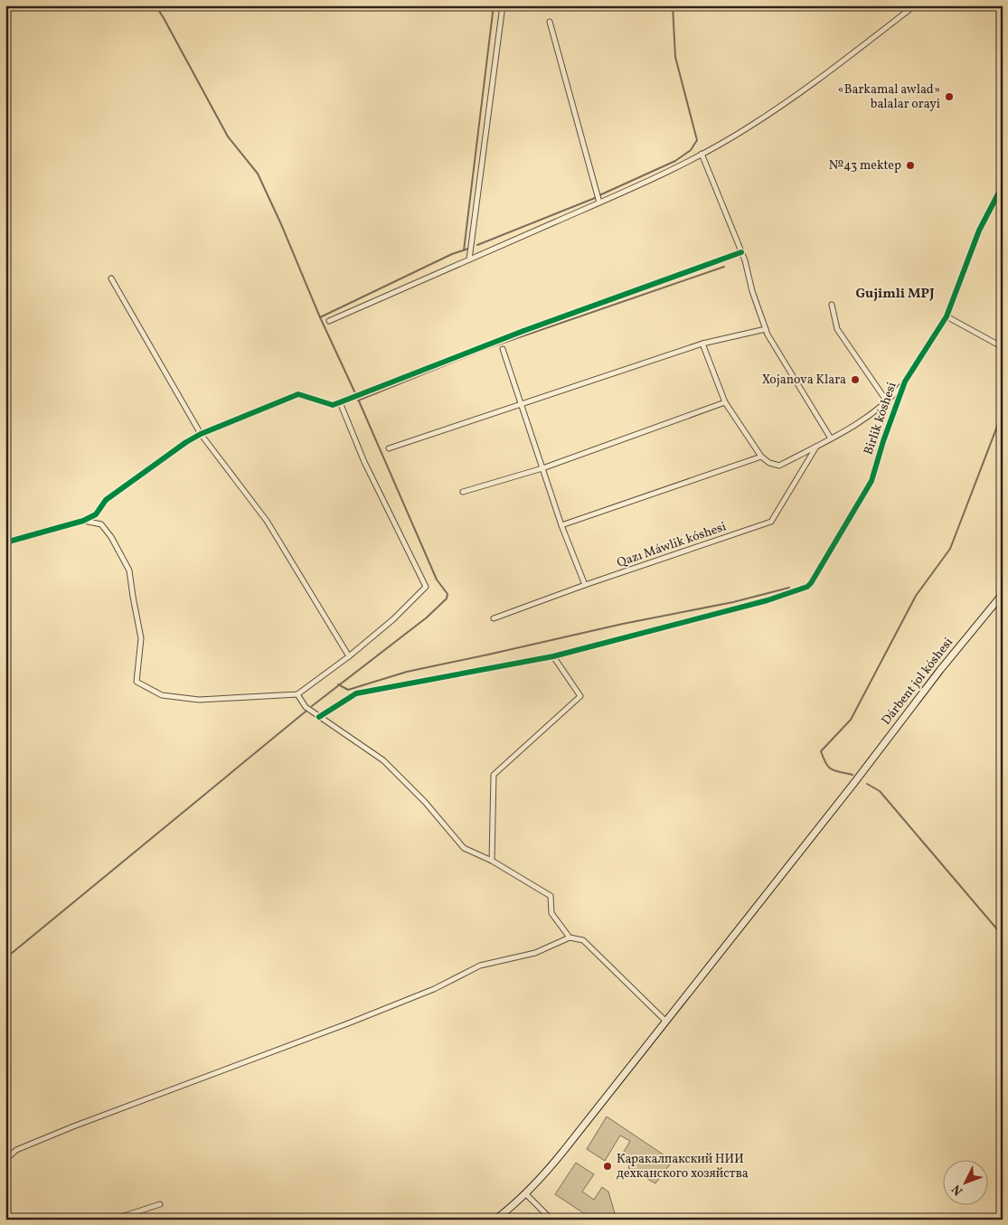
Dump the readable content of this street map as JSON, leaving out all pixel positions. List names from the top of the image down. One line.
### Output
{"streets":{"main road":["Dárbent jol kóshesi"],"street":["Birlik kóshesi","Qazı Máwlik kóshesi"]},"districts":["Gujimli MPJ"],"places":["«Barkamal awlad» balalar orayi","№43 mektep","Xojanova Klara","Каракалпакский НИИ дехканского хозяйства"],"north":"bottom left"}
